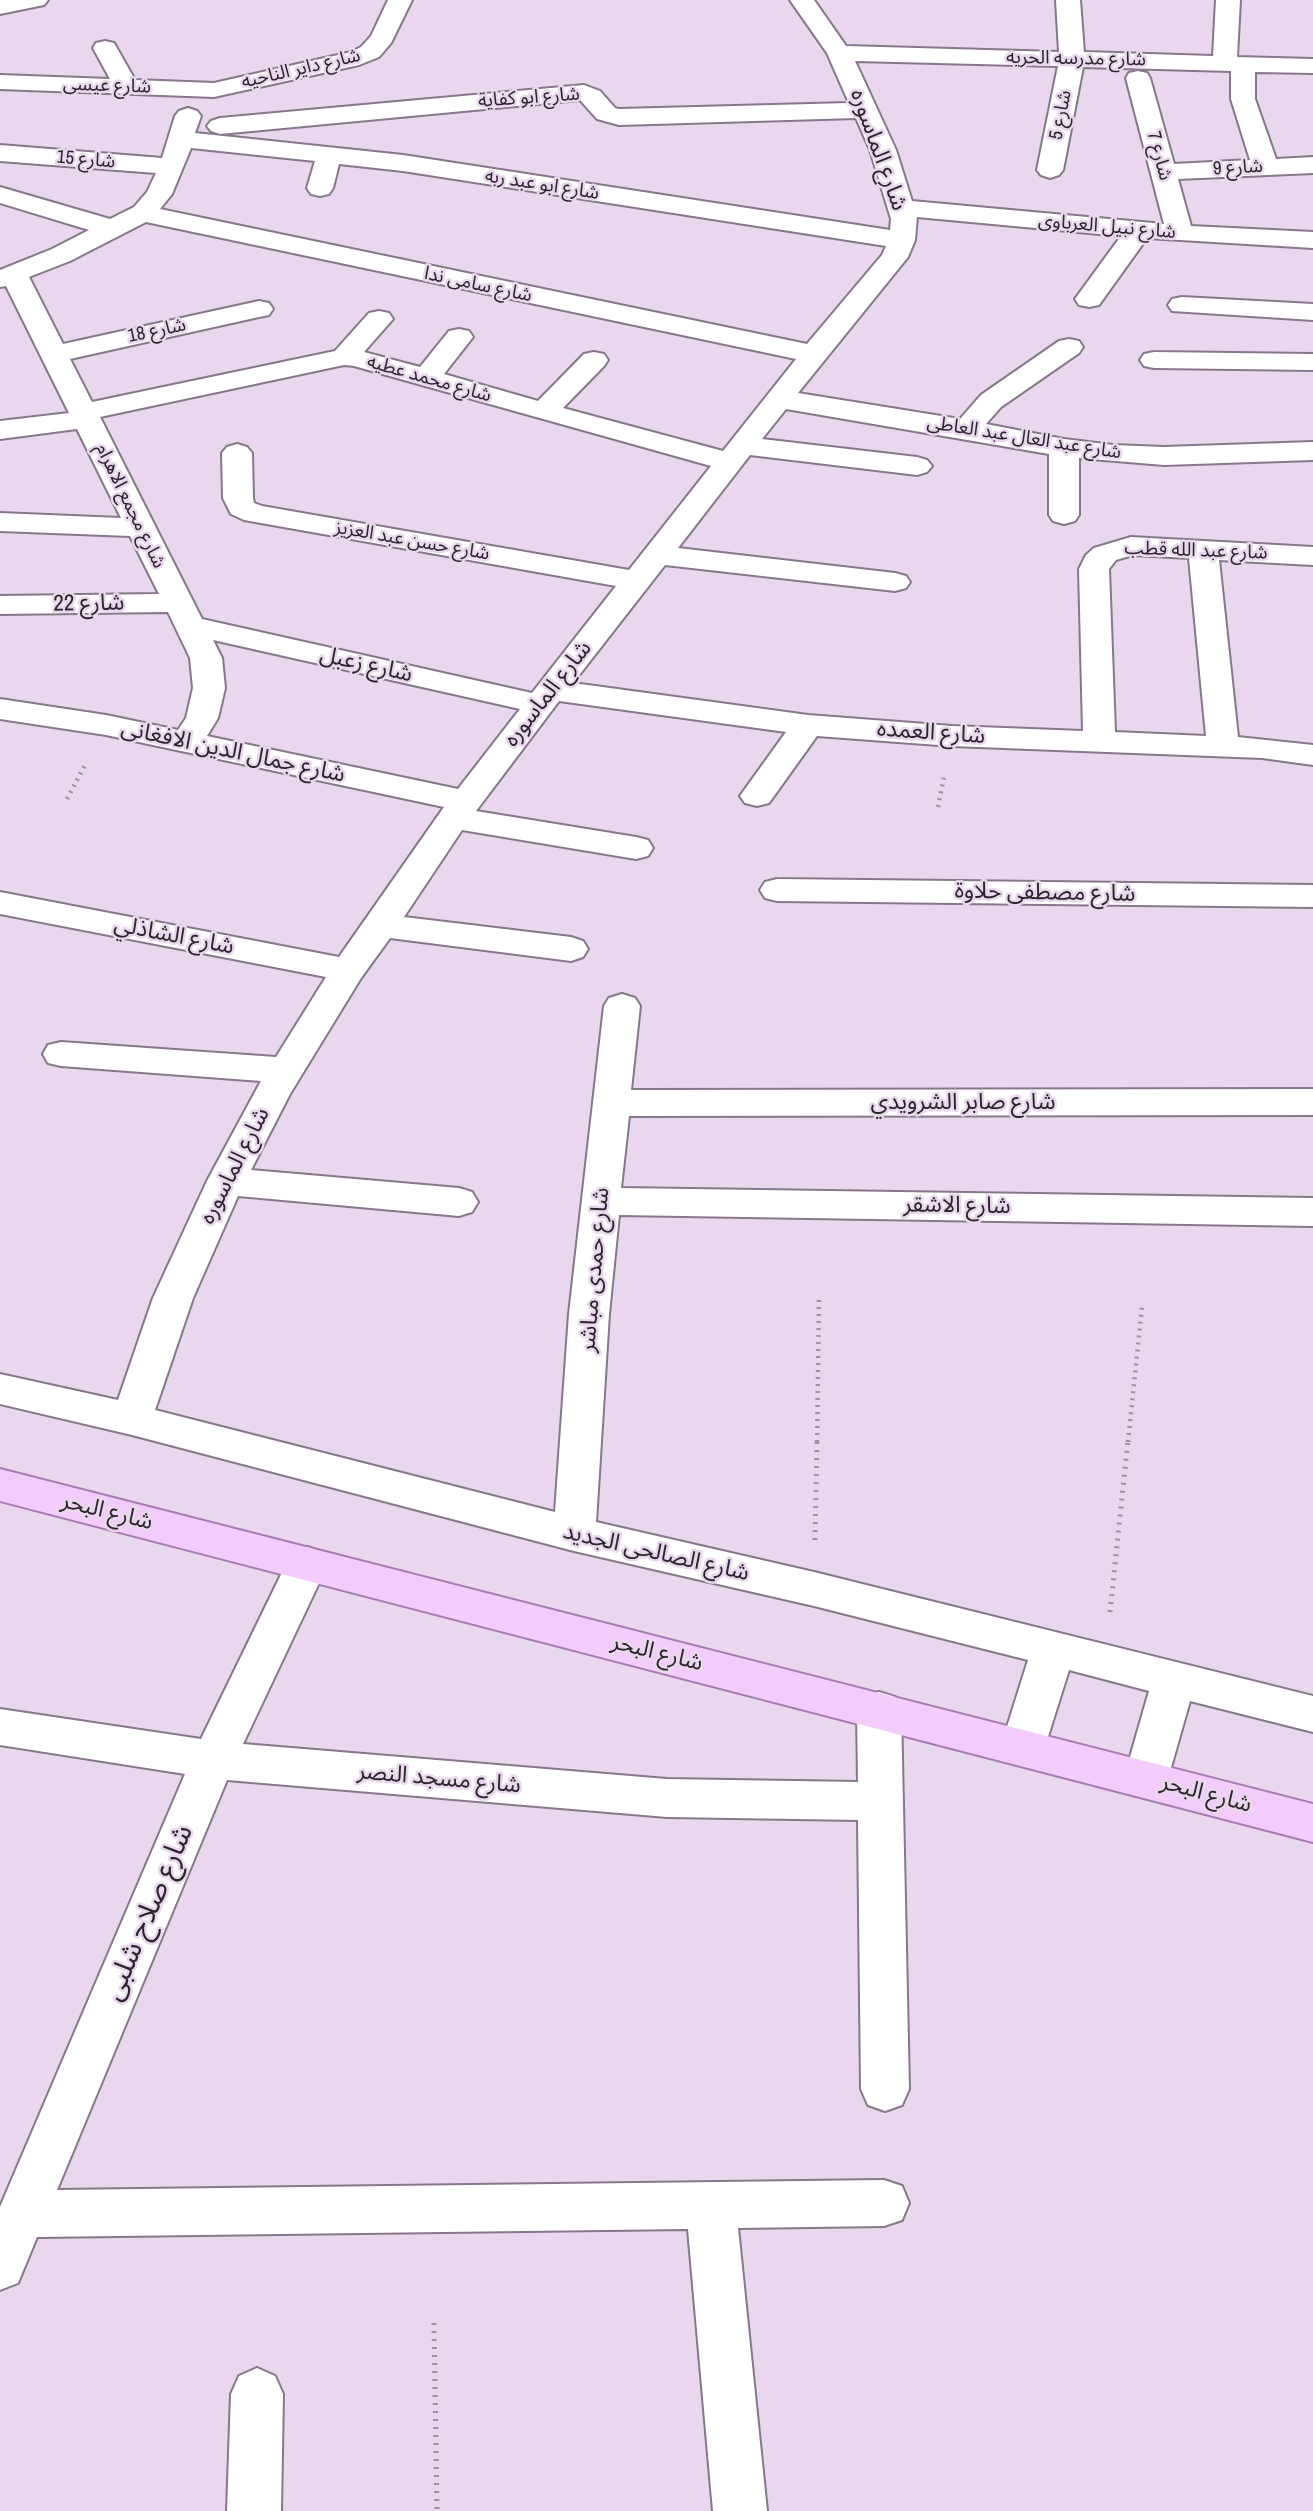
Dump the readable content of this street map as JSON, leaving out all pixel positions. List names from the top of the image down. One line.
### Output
{"streets":{"main road":["شارع البحر"],"street":["شارع مدرسه الحريه","شارع داير الناحيه","شارع عيسى","شارع ابو كفاية","شارع 5","شارع الماسوره","شارع 7","شارع 15","شارع 9","شارع ابو عبد ربه","شارع نبيل العرباوى","شارع سامى ندا","شارع 18","شارع محمد عطيه","شارع عبد العال عبد العاطى","شارع مجمع الاهرام","شارع حسن عبد العزيز","شارع عبد الله قطب","شارع 22","شارع زعبل","شارع العمده","شارع جمال الدين الافغانى","شارع مصطفى حلاوة","شارع الشاذلي","شارع صابر الشرويدي","شارع الاشقر","شارع حمدى مباشر","شارع الصالحى الجديد","شارع مسجد النصر","شارع صلاح شلبى"]},"crossings":[["شارع مدرسه الحريه","شارع 5"],["شارع مدرسه الحريه","شارع الماسوره"],["شارع داير الناحيه","شارع عيسى"],["شارع ابو كفاية","شارع الماسوره"],["شارع ابو كفاية","شارع ابو عبد ربه"],["شارع الماسوره","شارع ابو عبد ربه"],["شارع الماسوره","شارع نبيل العرباوى"],["شارع الماسوره","شارع سامى ندا"],["شارع الماسوره","شارع محمد عطيه"],["شارع الماسوره","شارع عبد العال عبد العاطى"],["شارع الماسوره","شارع حسن عبد العزيز"],["شارع الماسوره","شارع زعبل"],["شارع الماسوره","شارع العمده"],["شارع الماسوره","شارع جمال الدين الافغانى"],["شارع الماسوره","شارع الشاذلي"],["شارع الماسوره","شارع الصالحى الجديد"],["شارع 7","شارع 9"],["شارع 7","شارع نبيل العرباوى"],["شارع 18","شارع مجمع الاهرام"],["شارع محمد عطيه","شارع مجمع الاهرام"],["شارع مجمع الاهرام","شارع 22"],["شارع مجمع الاهرام","شارع زعبل"],["شارع مجمع الاهرام","شارع جمال الدين الافغانى"],["شارع عبد الله قطب","شارع العمده"],["شارع 22","شارع زعبل"],["شارع زعبل","شارع العمده"],["شارع صابر الشرويدي","شارع حمدى مباشر"],["شارع الاشقر","شارع حمدى مباشر"],["شارع حمدى مباشر","شارع الصالحى الجديد"],["شارع البحر","شارع صلاح شلبى"],["شارع مسجد النصر","شارع صلاح شلبى"]]}
